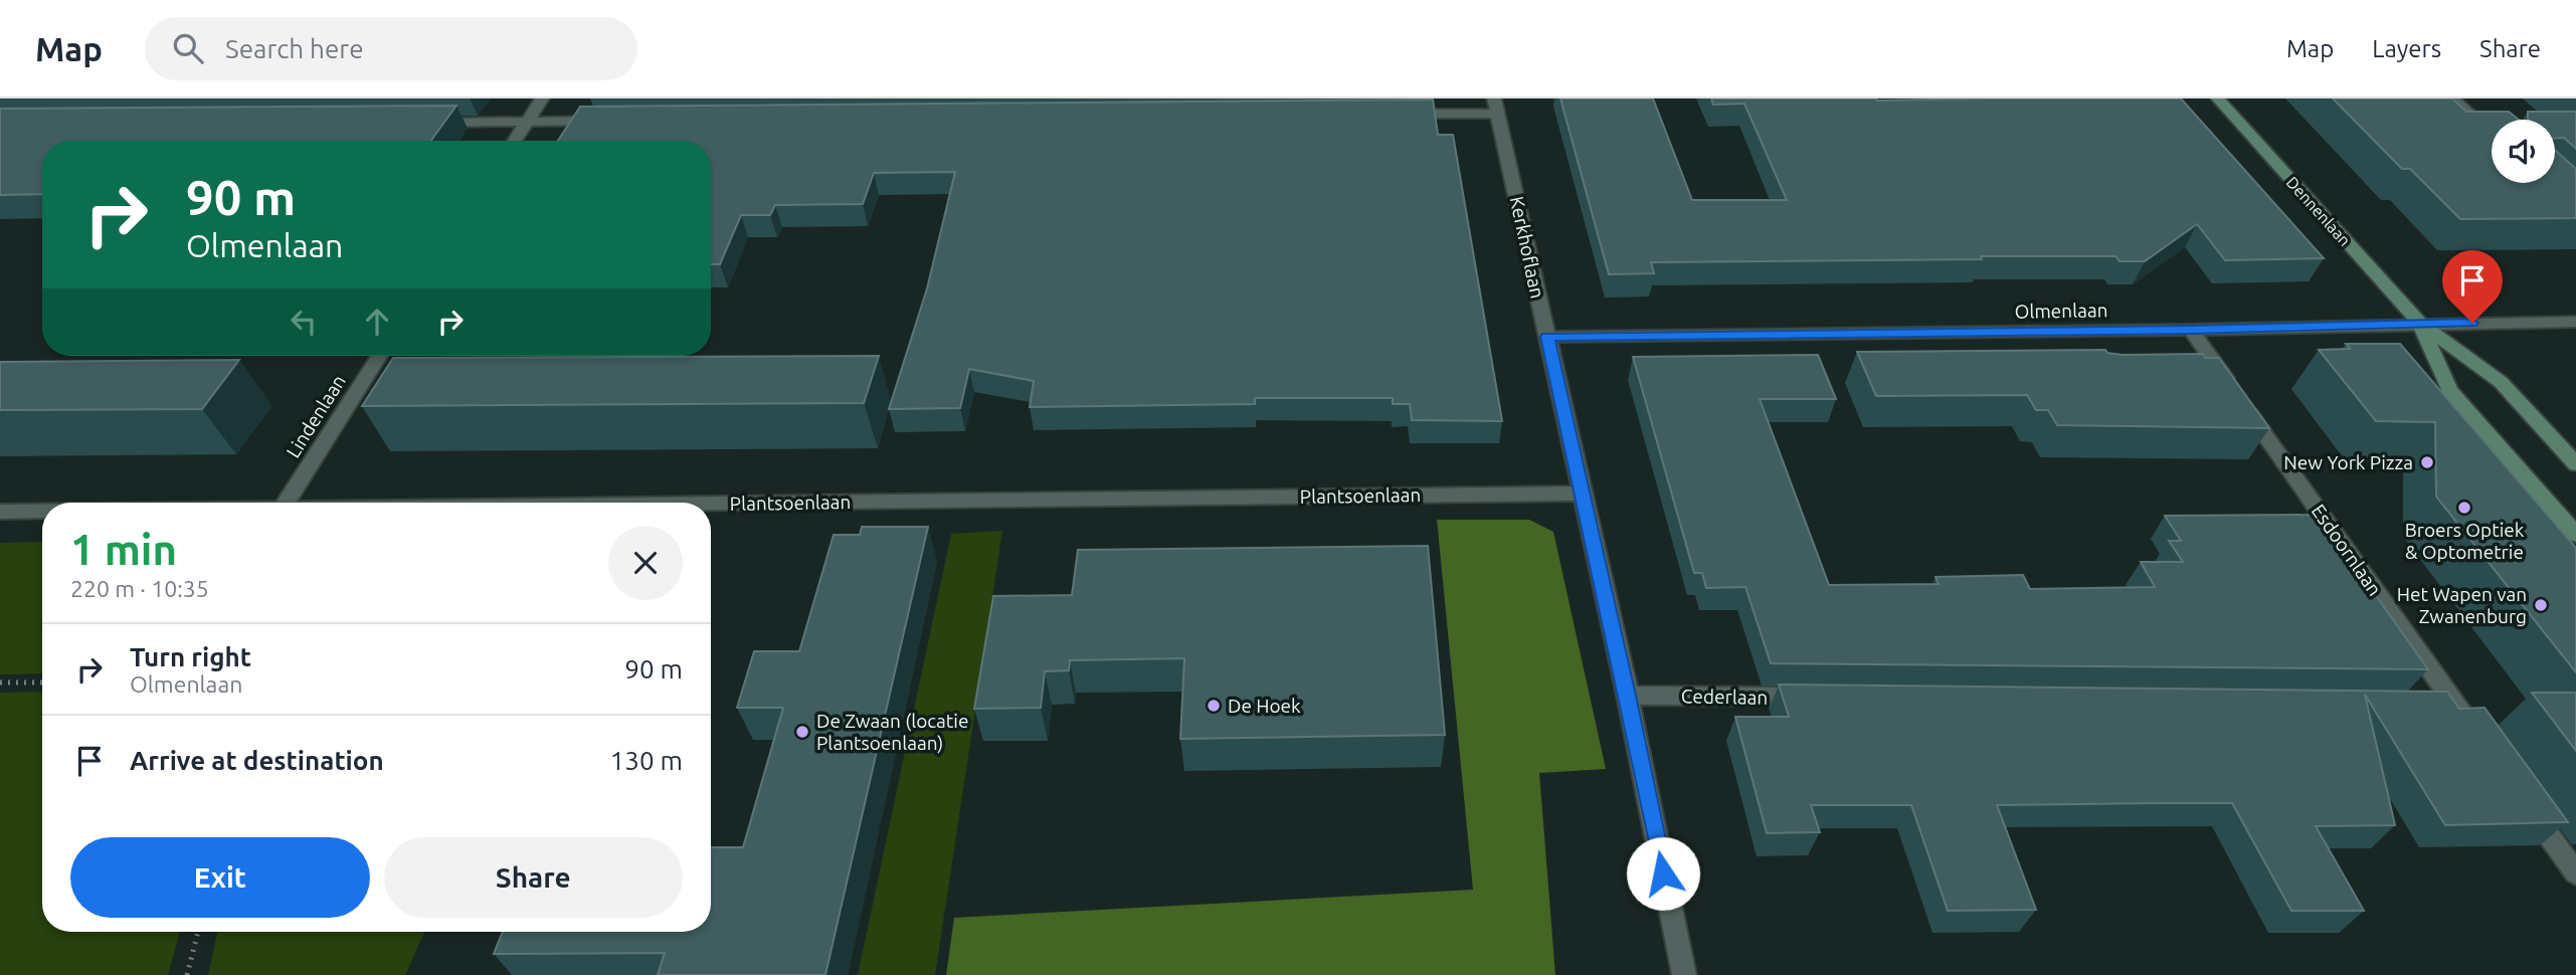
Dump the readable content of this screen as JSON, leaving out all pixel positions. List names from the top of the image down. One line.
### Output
{"streets":{"main road":["Dennenlaan"],"street":["Kerkhoflaan","Olmenlaan","Lindenlaan","Plantsoenlaan","Esdoornlaan","Cederlaan"]},"crossings":[["Dennenlaan","Olmenlaan"],["Kerkhoflaan","Olmenlaan"],["Kerkhoflaan","Plantsoenlaan"],["Kerkhoflaan","Cederlaan"],["Olmenlaan","Esdoornlaan"]],"places":["New York Pizza","Broers Optiek & Optometrie","Het Wapen van Zwanenburg","De Hoek","De Zwaan (locatie Plantsoenlaan)"],"page":{"header":"Map","search":"Search here","nav":["Map","Layers","Share"],"turn":["90 m","Olmenlaan"],"heading":["1 min","220 m · 10:35"],"list":[{"name":"Turn right","note":"Olmenlaan","value":"90 m"},{"name":"Arrive at destination","value":"130 m"}],"buttons":["Exit","Share"]}}
